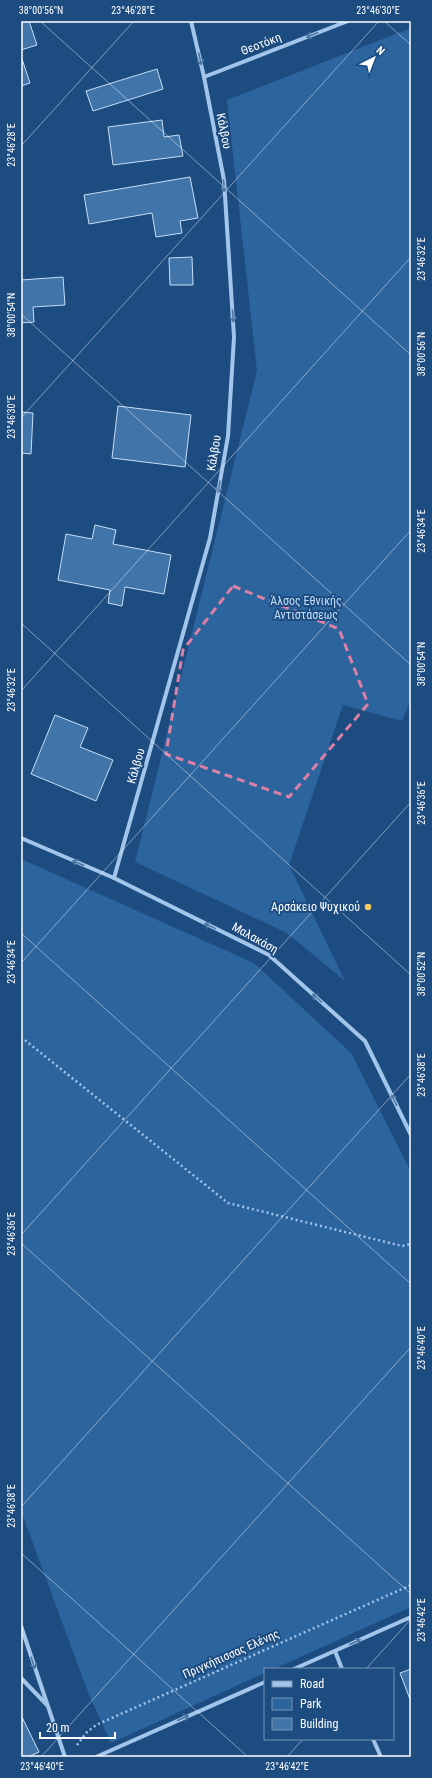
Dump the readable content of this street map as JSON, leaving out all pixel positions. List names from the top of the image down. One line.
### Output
{"streets":{"street":["Θεοτόκη","Κάλβου","Μαλακάση"],"path":["Πριγκήπισσας Ελένης"]},"crossings":[["Θεοτόκη","Κάλβου"],["Κάλβου","Μαλακάση"]],"one_way":["Θεοτόκη","Κάλβου","Μαλακάση"],"parks":["Άλσος Εθνικής Αντιστάσεως"],"places":["Αρσάκειο Ψυχικού"],"legend":["Road","Park","Building"],"scale_bar":"20 m","north":"top right","coordinates":["38°00'56\"N","23°46'28\"E","23°46'30\"E","23°46'32\"E","38°00'54\"N","23°46'34\"E","23°46'36\"E","38°00'52\"N","23°46'38\"E","23°46'40\"E","23°46'42\"E"]}
